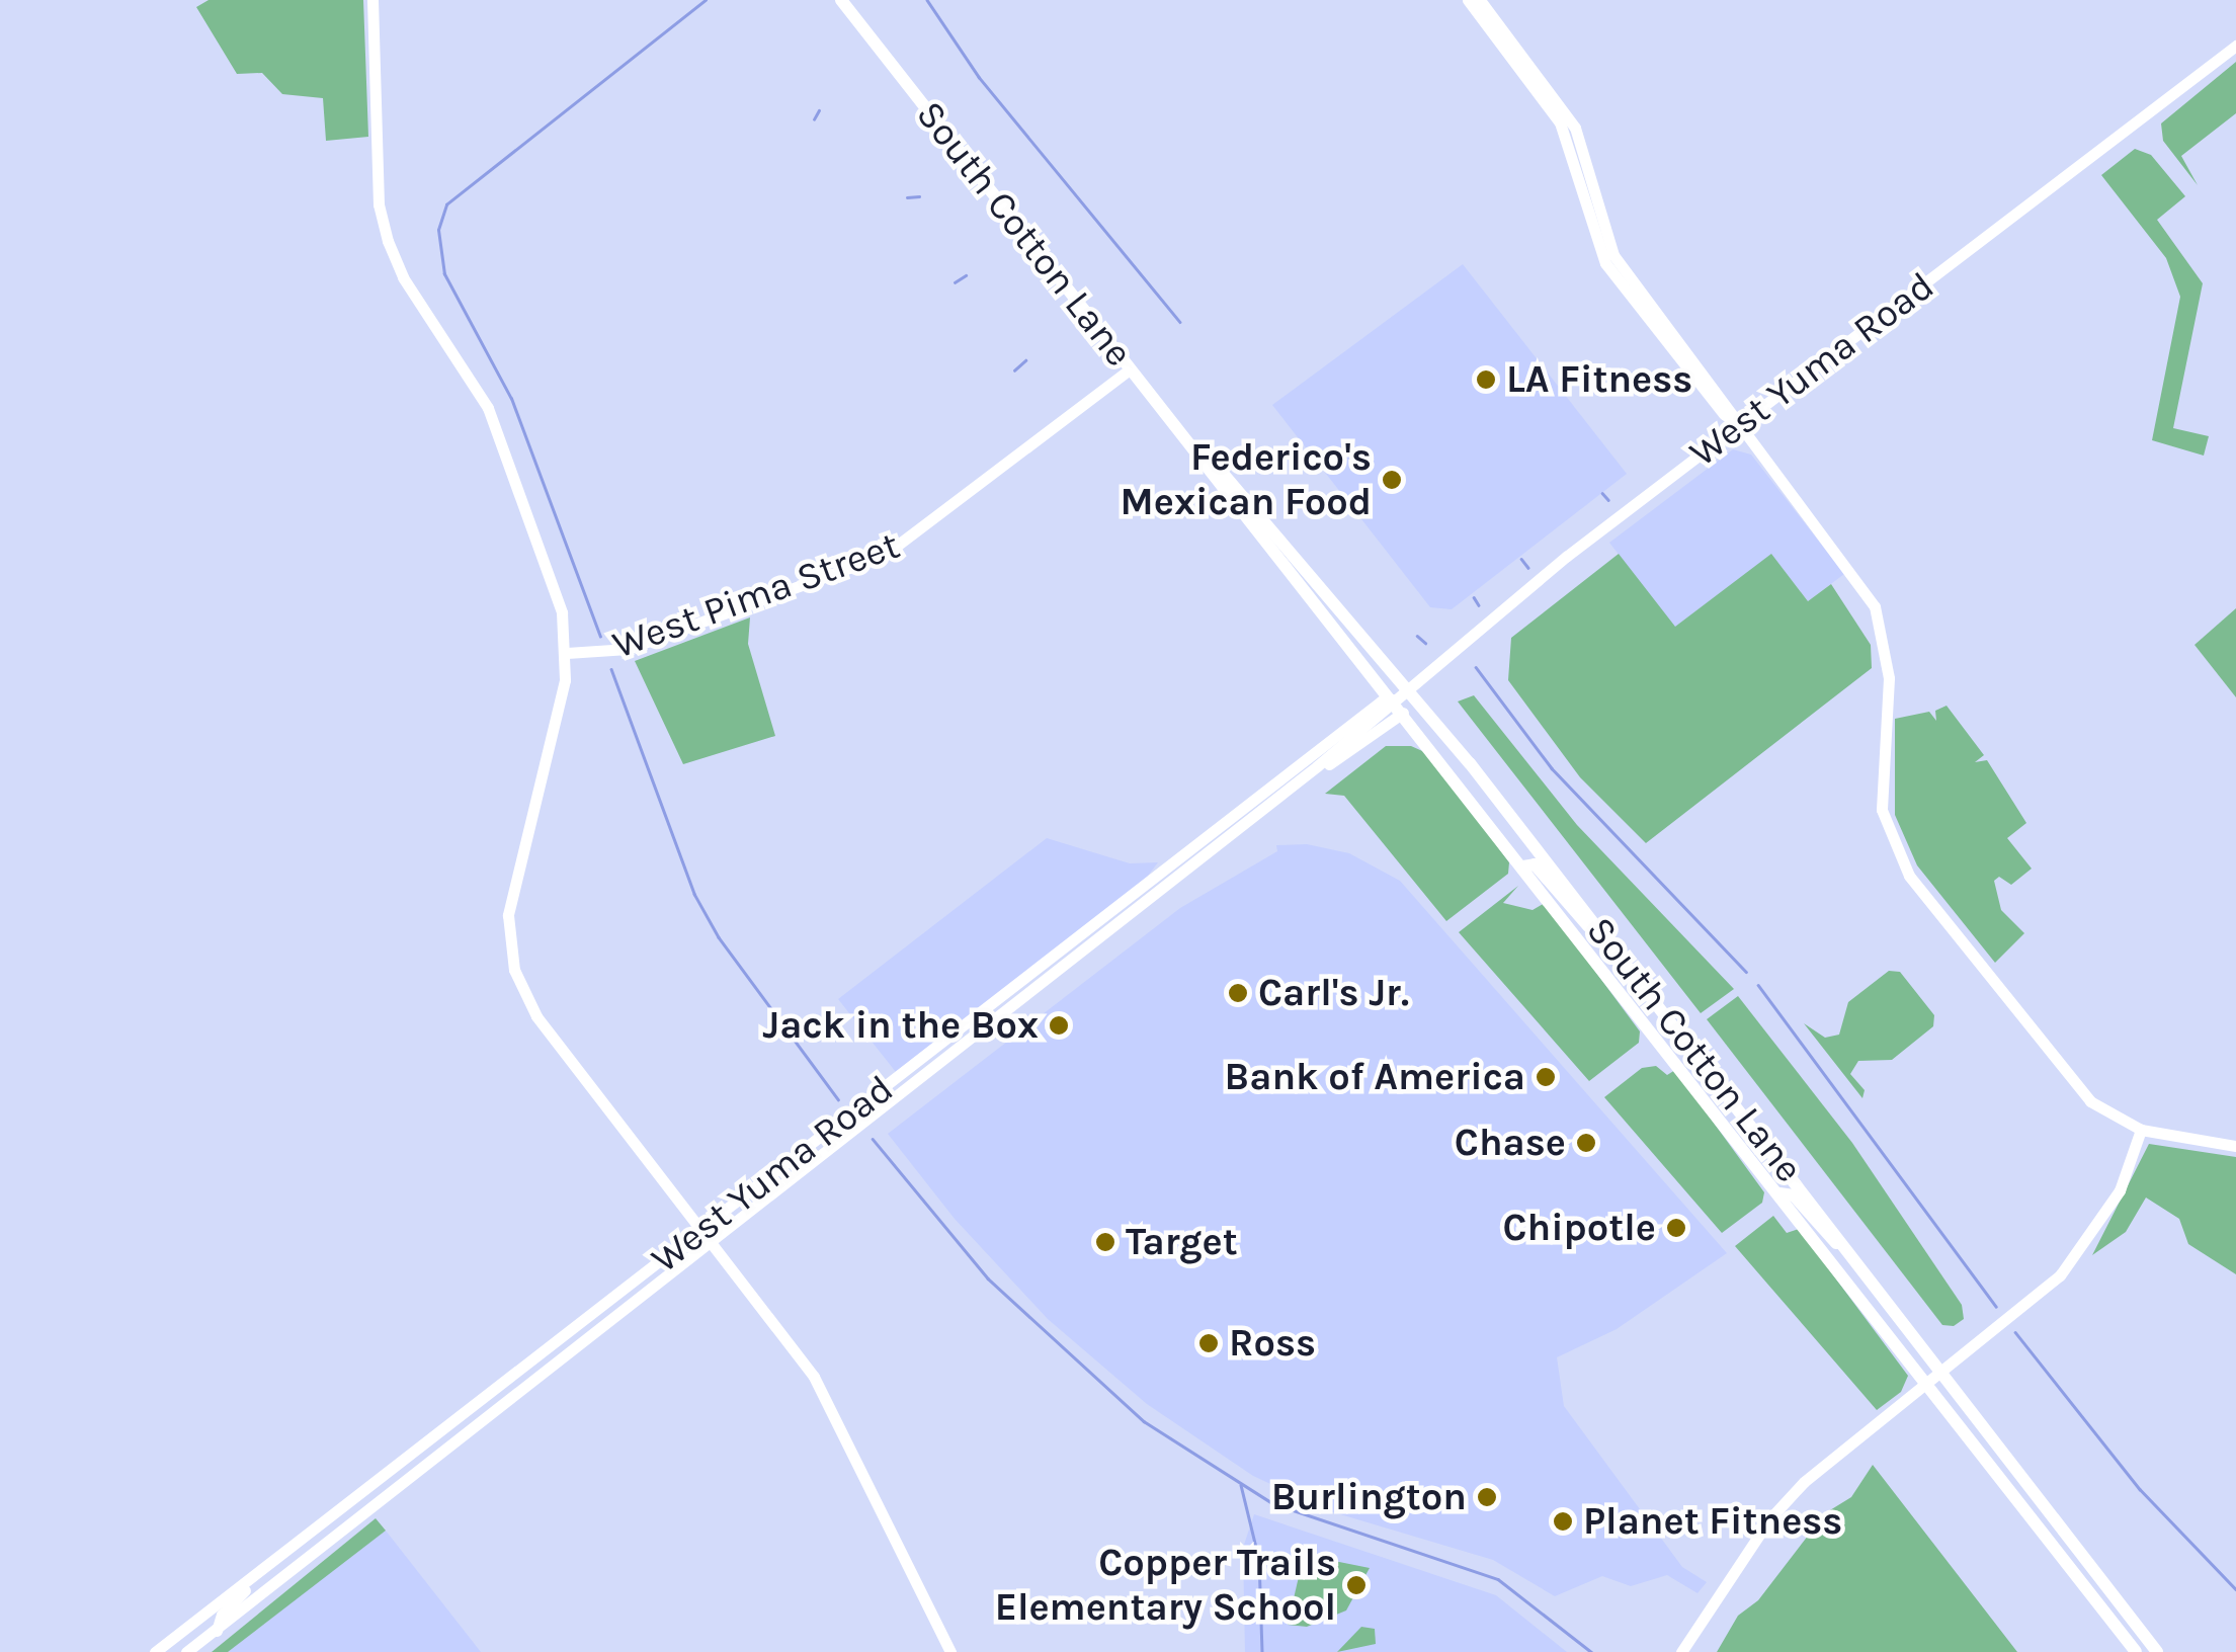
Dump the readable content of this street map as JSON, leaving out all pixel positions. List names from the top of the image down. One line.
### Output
{"streets":{"main road":["South Cotton Lane"],"street":["West Yuma Road","West Pima Street"]},"crossings":[["South Cotton Lane","West Yuma Road"],["South Cotton Lane","West Pima Street"]],"places":["LA Fitness","Federico's Mexican Food","Carl's Jr.","Jack in the Box","Bank of America","Chase","Chipotle","Target","Ross","Burlington","Planet Fitness","Copper Trails Elementary School"]}
